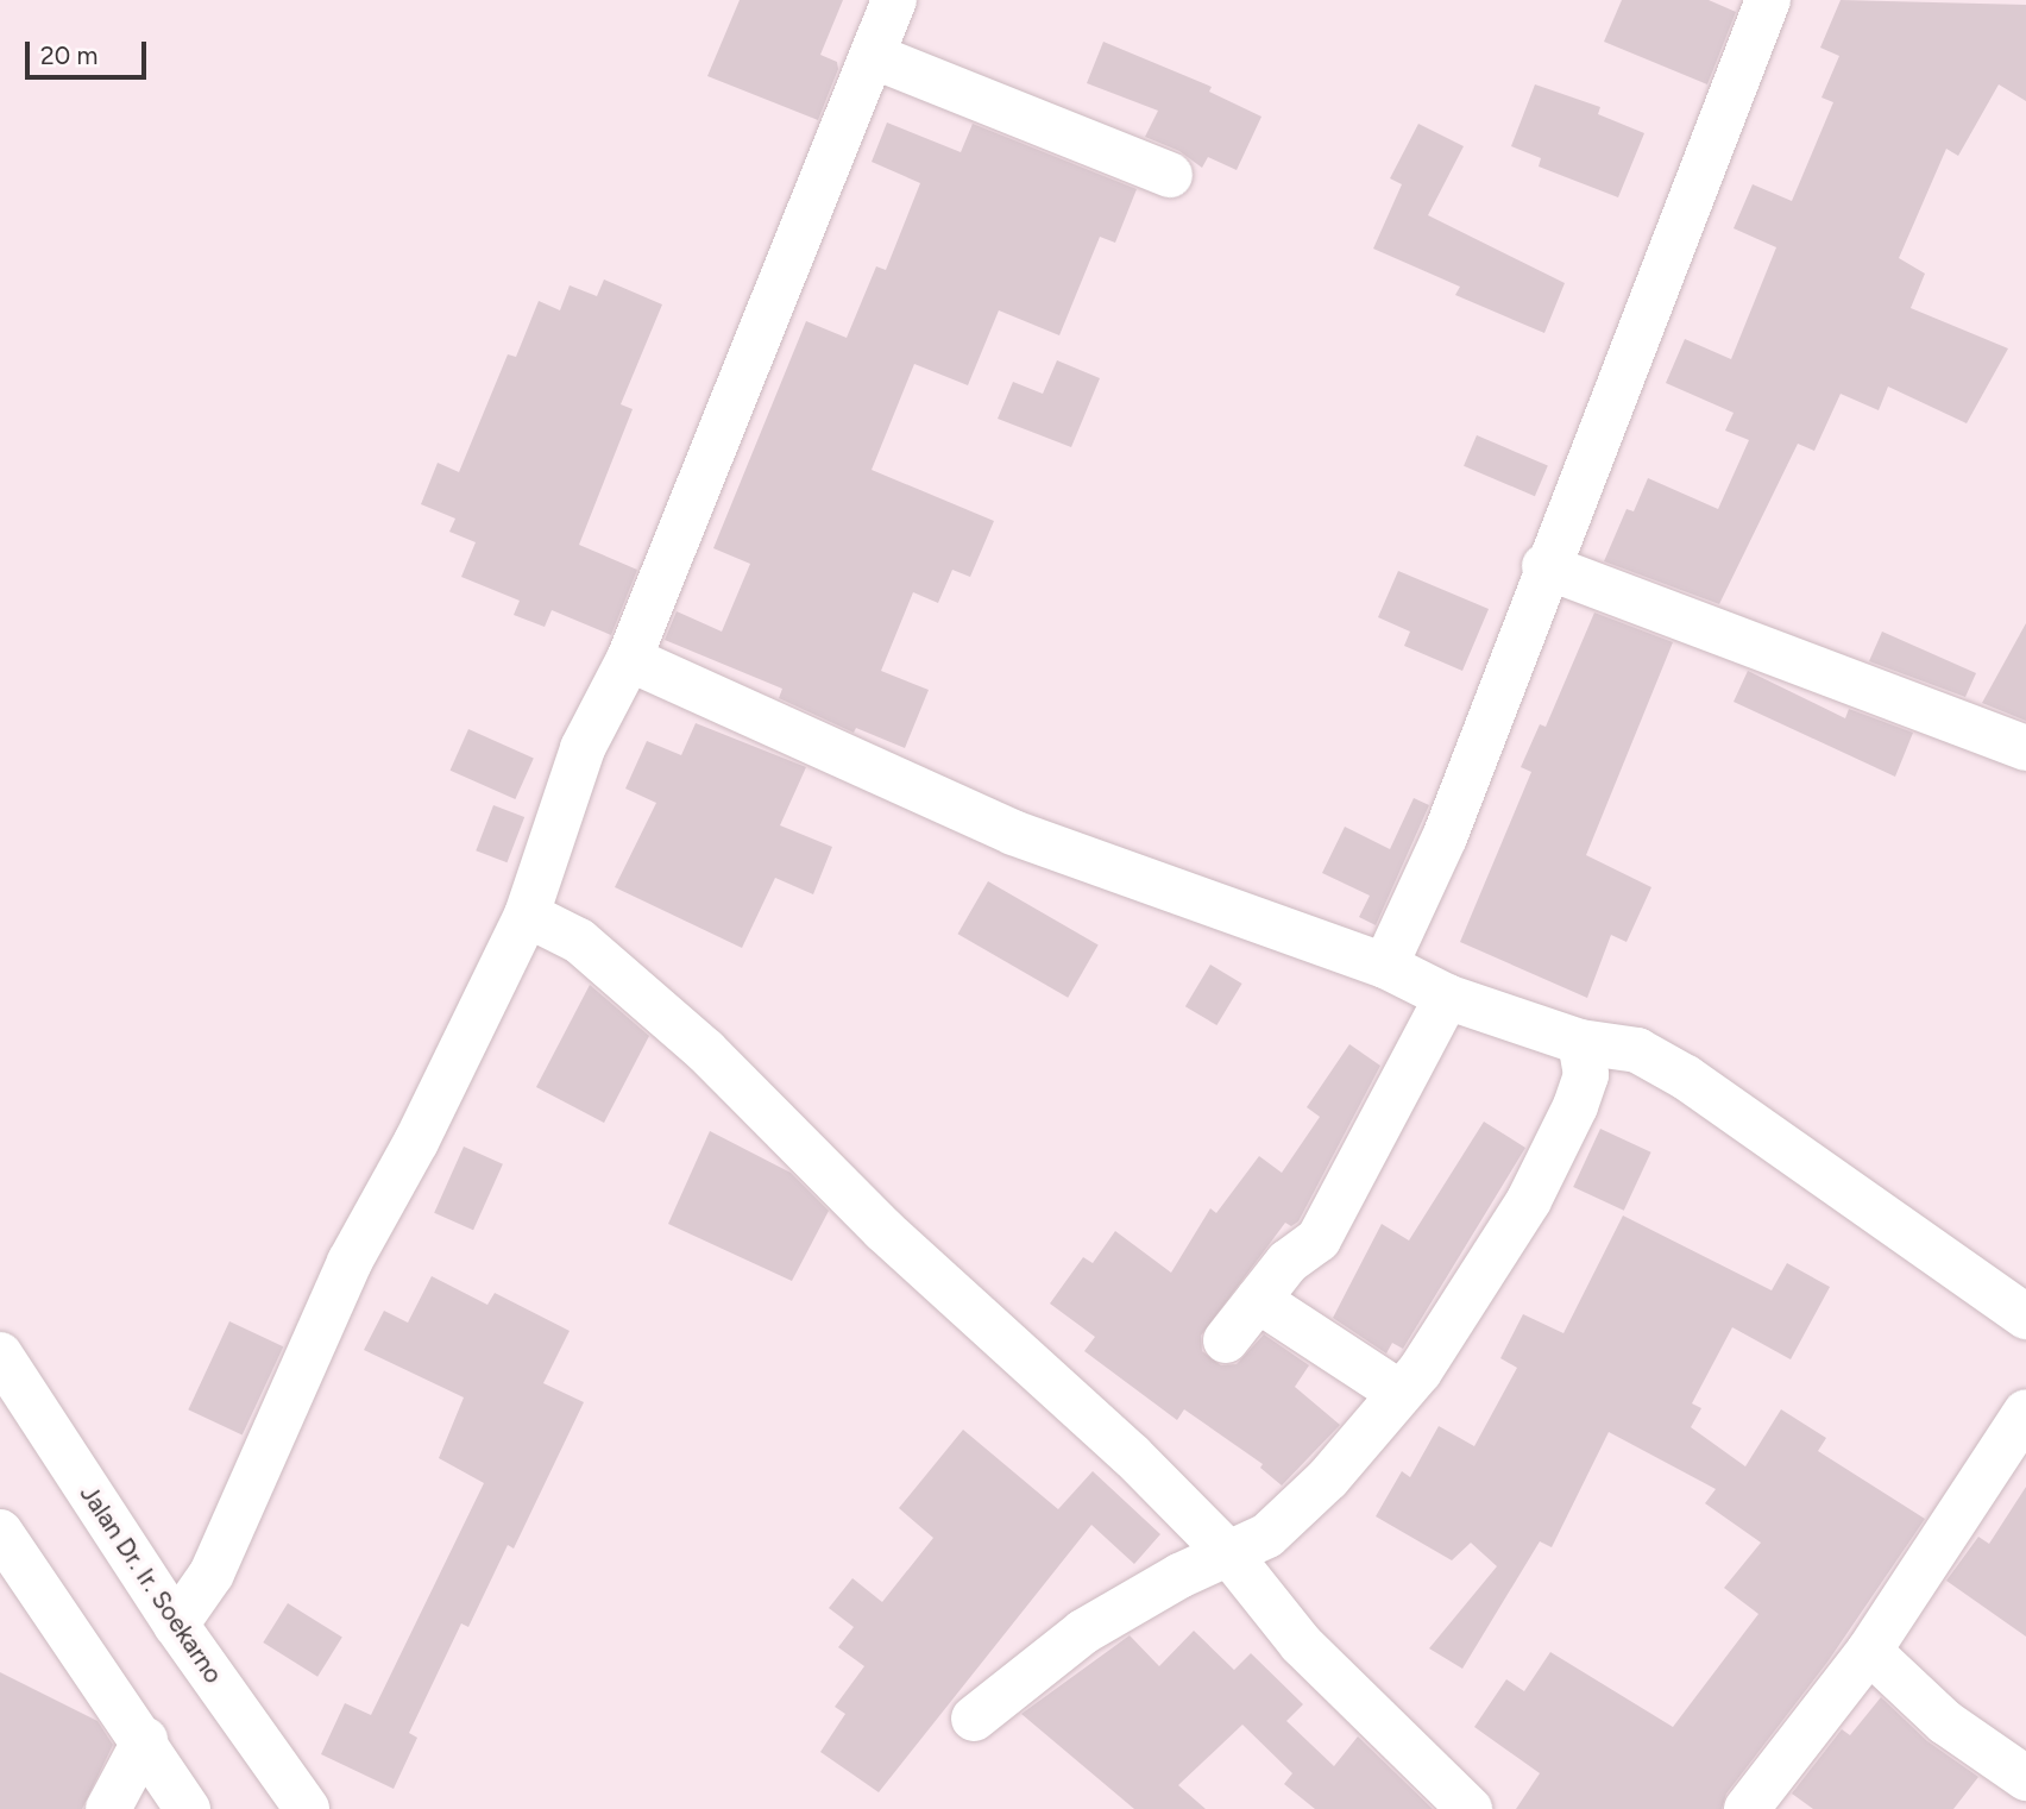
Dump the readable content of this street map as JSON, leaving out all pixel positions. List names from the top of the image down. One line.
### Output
{"streets":{"street":["Jalan Dr. Ir. Soekarno"]},"scale_bar":"20 m"}
